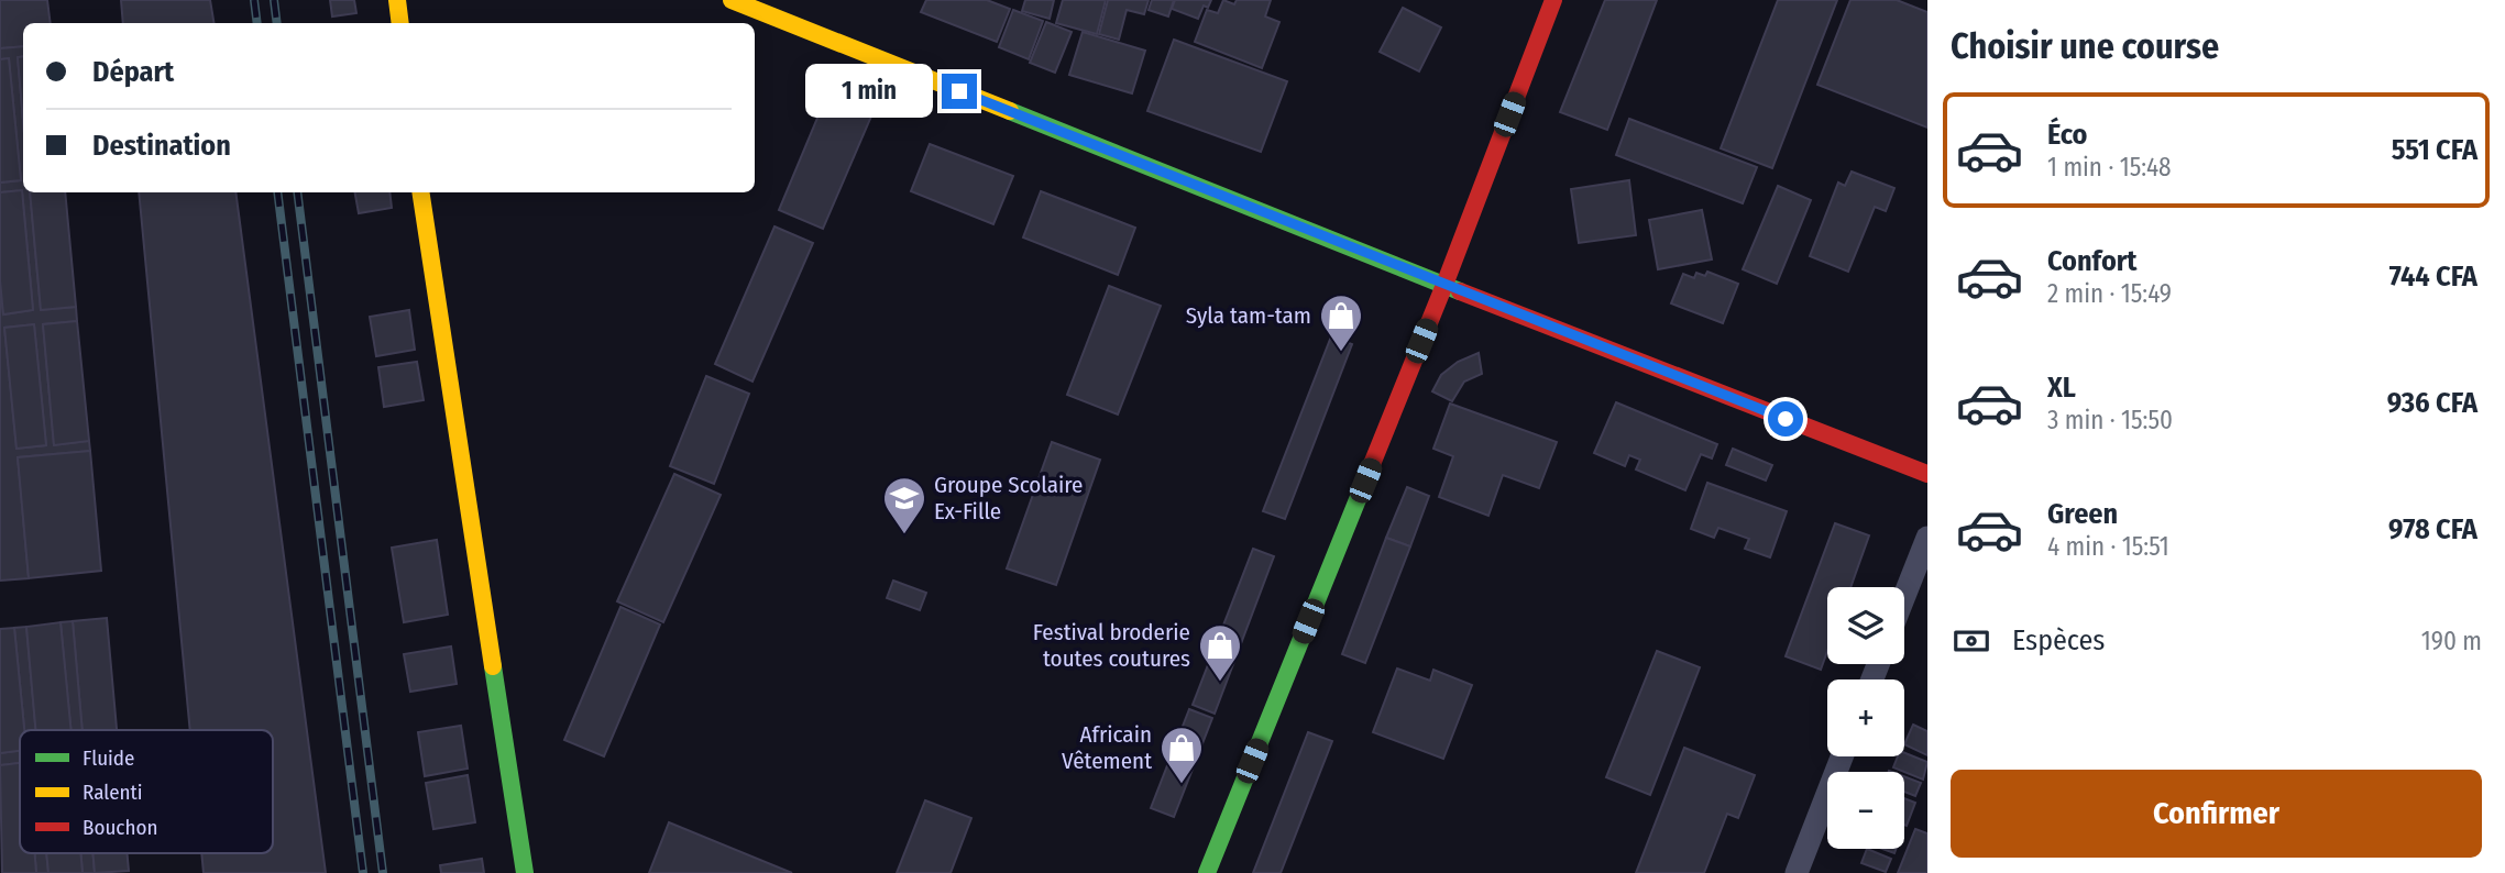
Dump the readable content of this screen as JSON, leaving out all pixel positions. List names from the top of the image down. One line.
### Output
{"places":{"shop":["Syla tam-tam","Festival broderie toutes coutures","Africain Vêtement"],"school or university":["Groupe Scolaire Ex-Fille"]},"legend":["Fluide","Ralenti","Bouchon"],"page":{"heading":"Choisir une course","banner":["Départ","Destination"],"bubble":"1 min","list":[{"name":"Éco","note":"1 min · 15:48","value":"551 CFA"},{"name":"Confort","note":"2 min · 15:49","value":"744 CFA"},{"name":"XL","note":"3 min · 15:50","value":"936 CFA"},{"name":"Green","note":"4 min · 15:51","value":"978 CFA"}],"map_buttons":["+","−"],"pay":["Espèces","190 m"],"buttons":"Confirmer"}}
